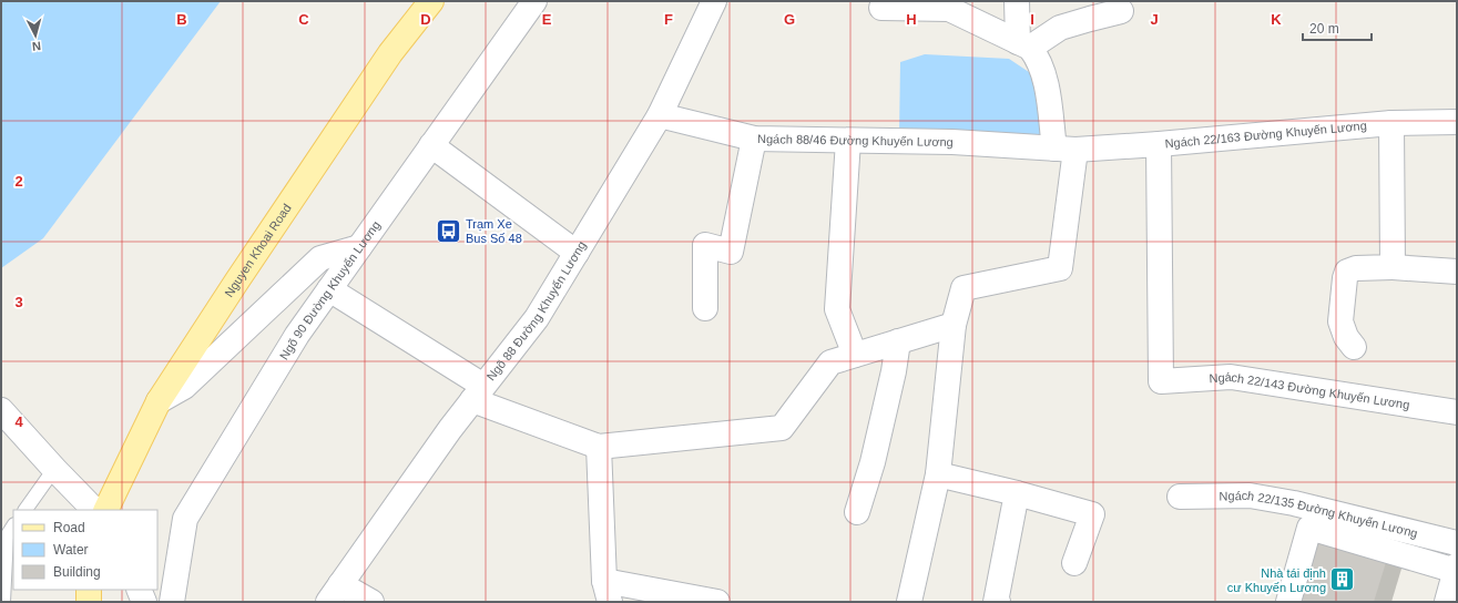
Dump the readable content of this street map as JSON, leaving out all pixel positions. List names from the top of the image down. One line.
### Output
{"streets":{"main road":["Nguyen Khoai Road"],"street":["Ngách 22/163 Đường Khuyến Lương","Ngách 88/46 Đường Khuyến Lương","Ngõ 90 Đường Khuyến Lương","Ngõ 88 Đường Khuyến Lương","Ngách 22/143 Đường Khuyến Lương","Ngách 22/135 Đường Khuyến Lương"]},"crossings":[["Ngách 22/163 Đường Khuyến Lương","Ngách 88/46 Đường Khuyến Lương"],["Ngách 22/163 Đường Khuyến Lương","Ngách 22/143 Đường Khuyến Lương"],["Ngách 88/46 Đường Khuyến Lương","Ngõ 88 Đường Khuyến Lương"]],"places":{"bus stop":["Trạm Xe Bus Số 48"],"building":["Nhà tái định cư Khuyến Lương"]},"legend":["Road","Water","Building"],"scale_bar":"20 m","north":"bottom","grid":{"columns":["B","C","D","E","F","G","H","I","J","K"],"rows":["2","3","4"]}}
